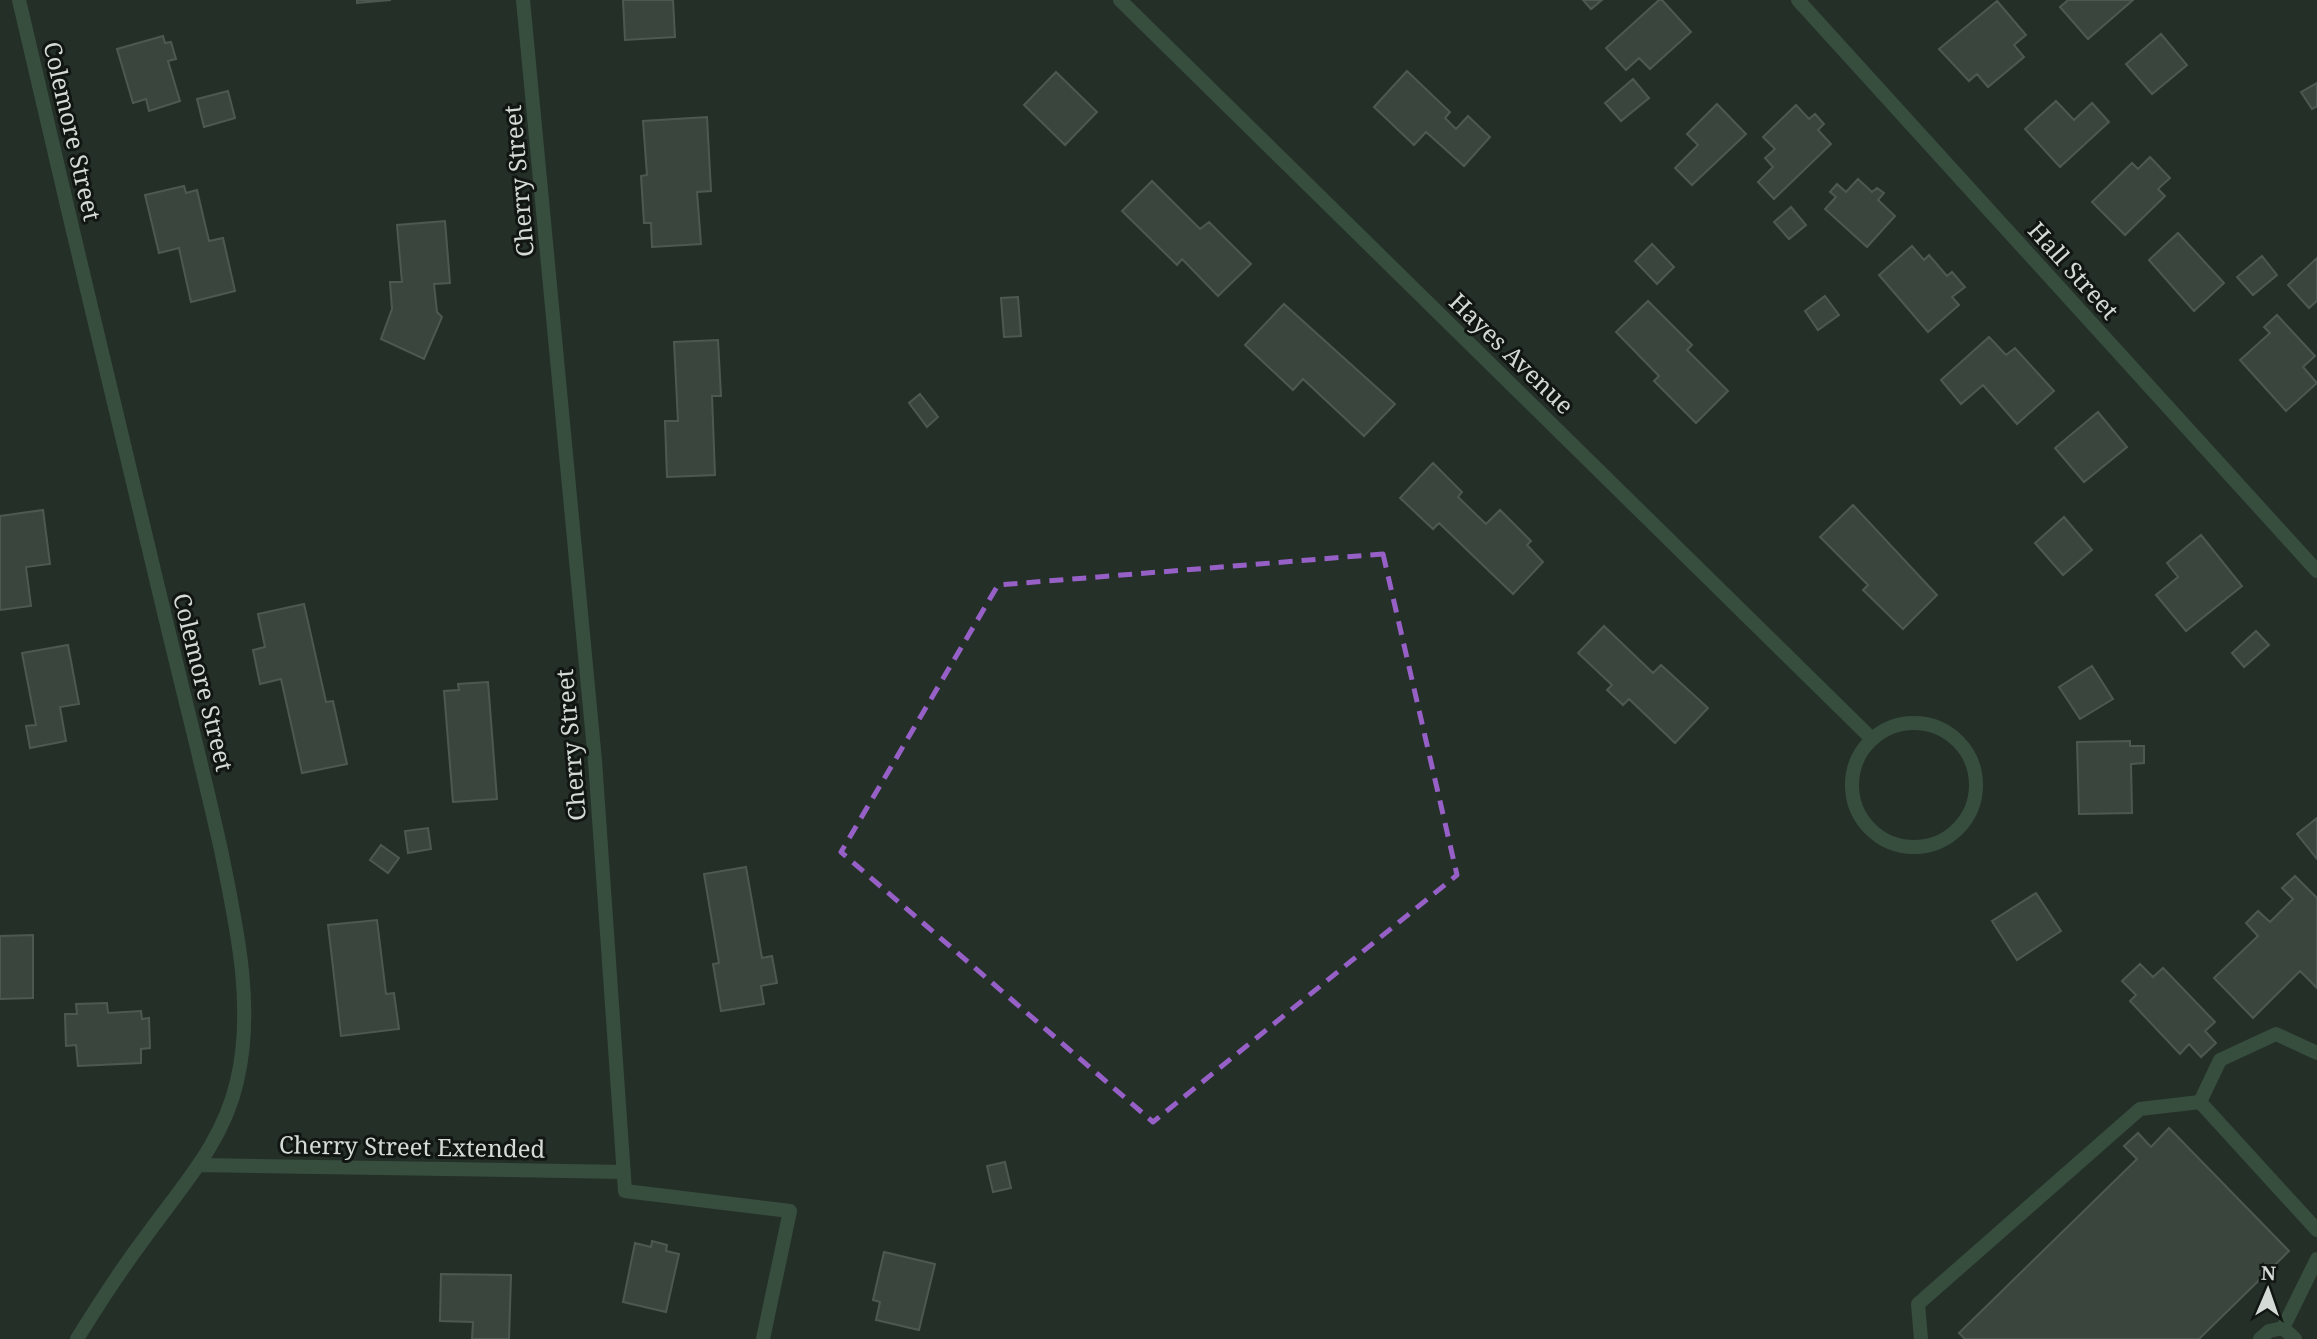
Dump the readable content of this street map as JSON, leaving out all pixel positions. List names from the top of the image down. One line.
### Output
{"streets":{"street":["Colemore Street","Cherry Street","Hall Street","Hayes Avenue","Cherry Street Extended"]},"crossings":[["Colemore Street","Cherry Street Extended"],["Cherry Street","Cherry Street Extended"]],"north":"top"}
